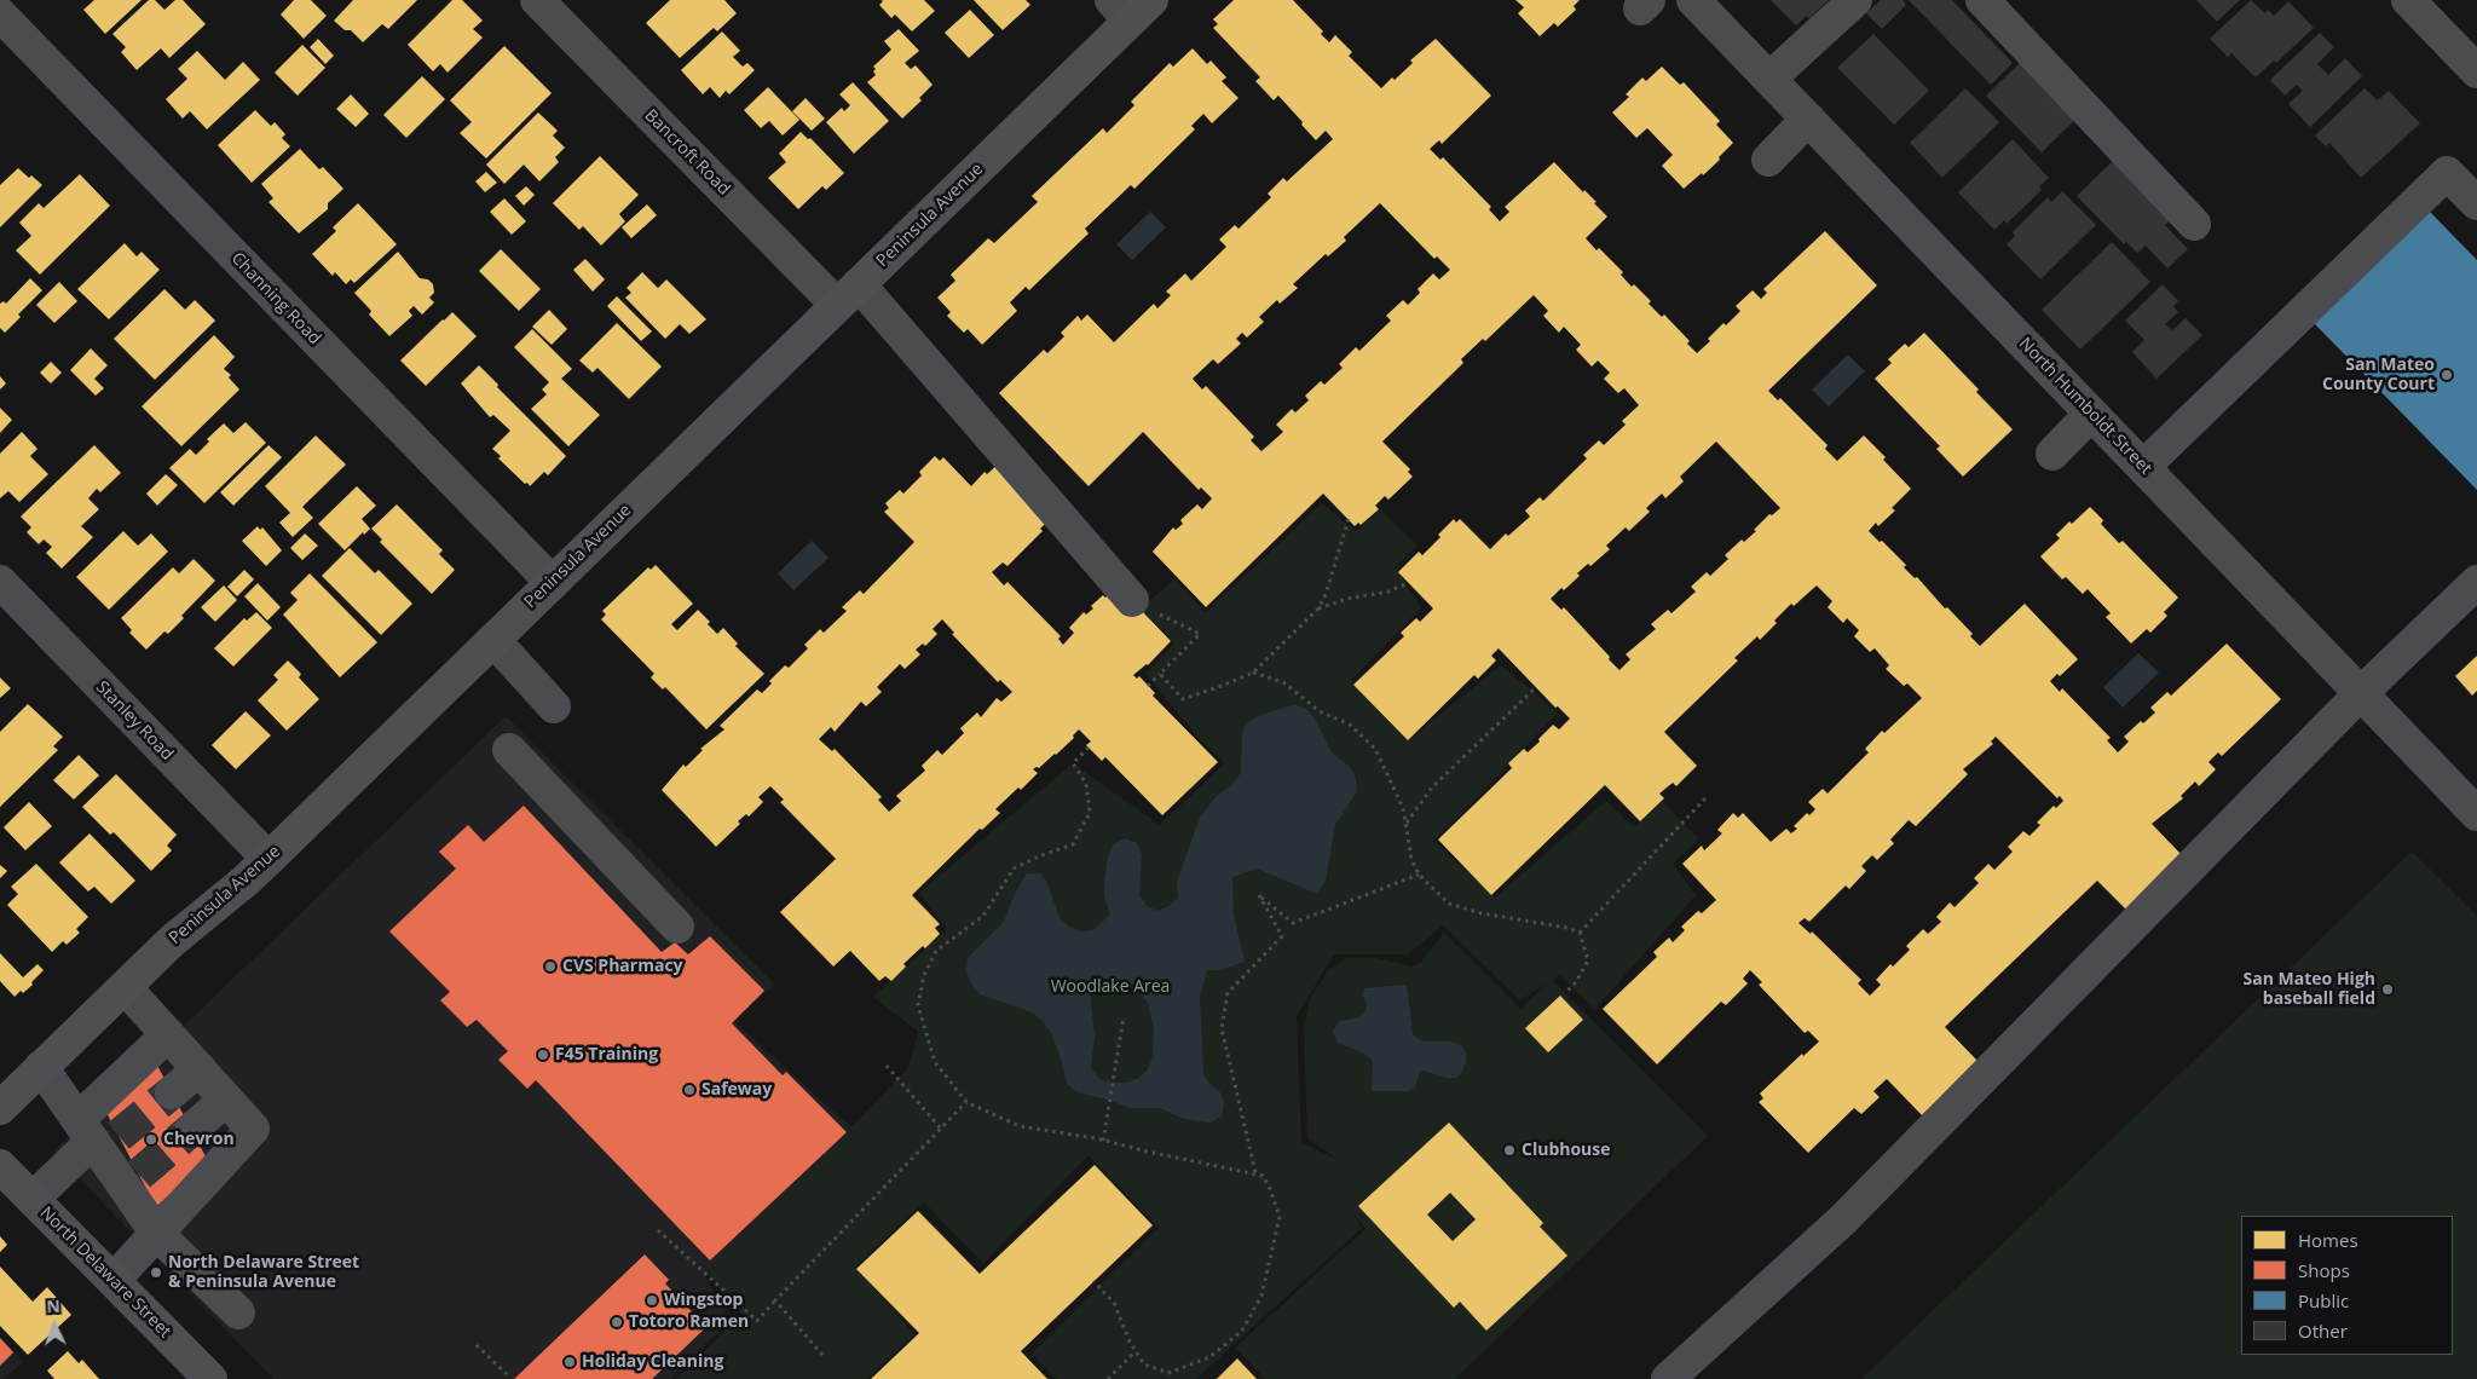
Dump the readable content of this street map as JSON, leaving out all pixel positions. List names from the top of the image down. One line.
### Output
{"streets":{"main road":["Peninsula Avenue","North Delaware Street"],"street":["Bancroft Road","Channing Road","North Humboldt Street","Stanley Road"]},"crossings":[["Bancroft Road","Peninsula Avenue"],["Peninsula Avenue","Channing Road"],["Peninsula Avenue","Stanley Road"]],"parks":["Woodlake Area"],"places":["San Mateo County Court","CVS Pharmacy","San Mateo High baseball field","F45 Training","Safeway","Chevron","Clubhouse","North Delaware Street & Peninsula Avenue","Wingstop","Totoro Ramen","Holiday Cleaning"],"legend":["Homes","Shops","Public","Other"],"north":"top"}
